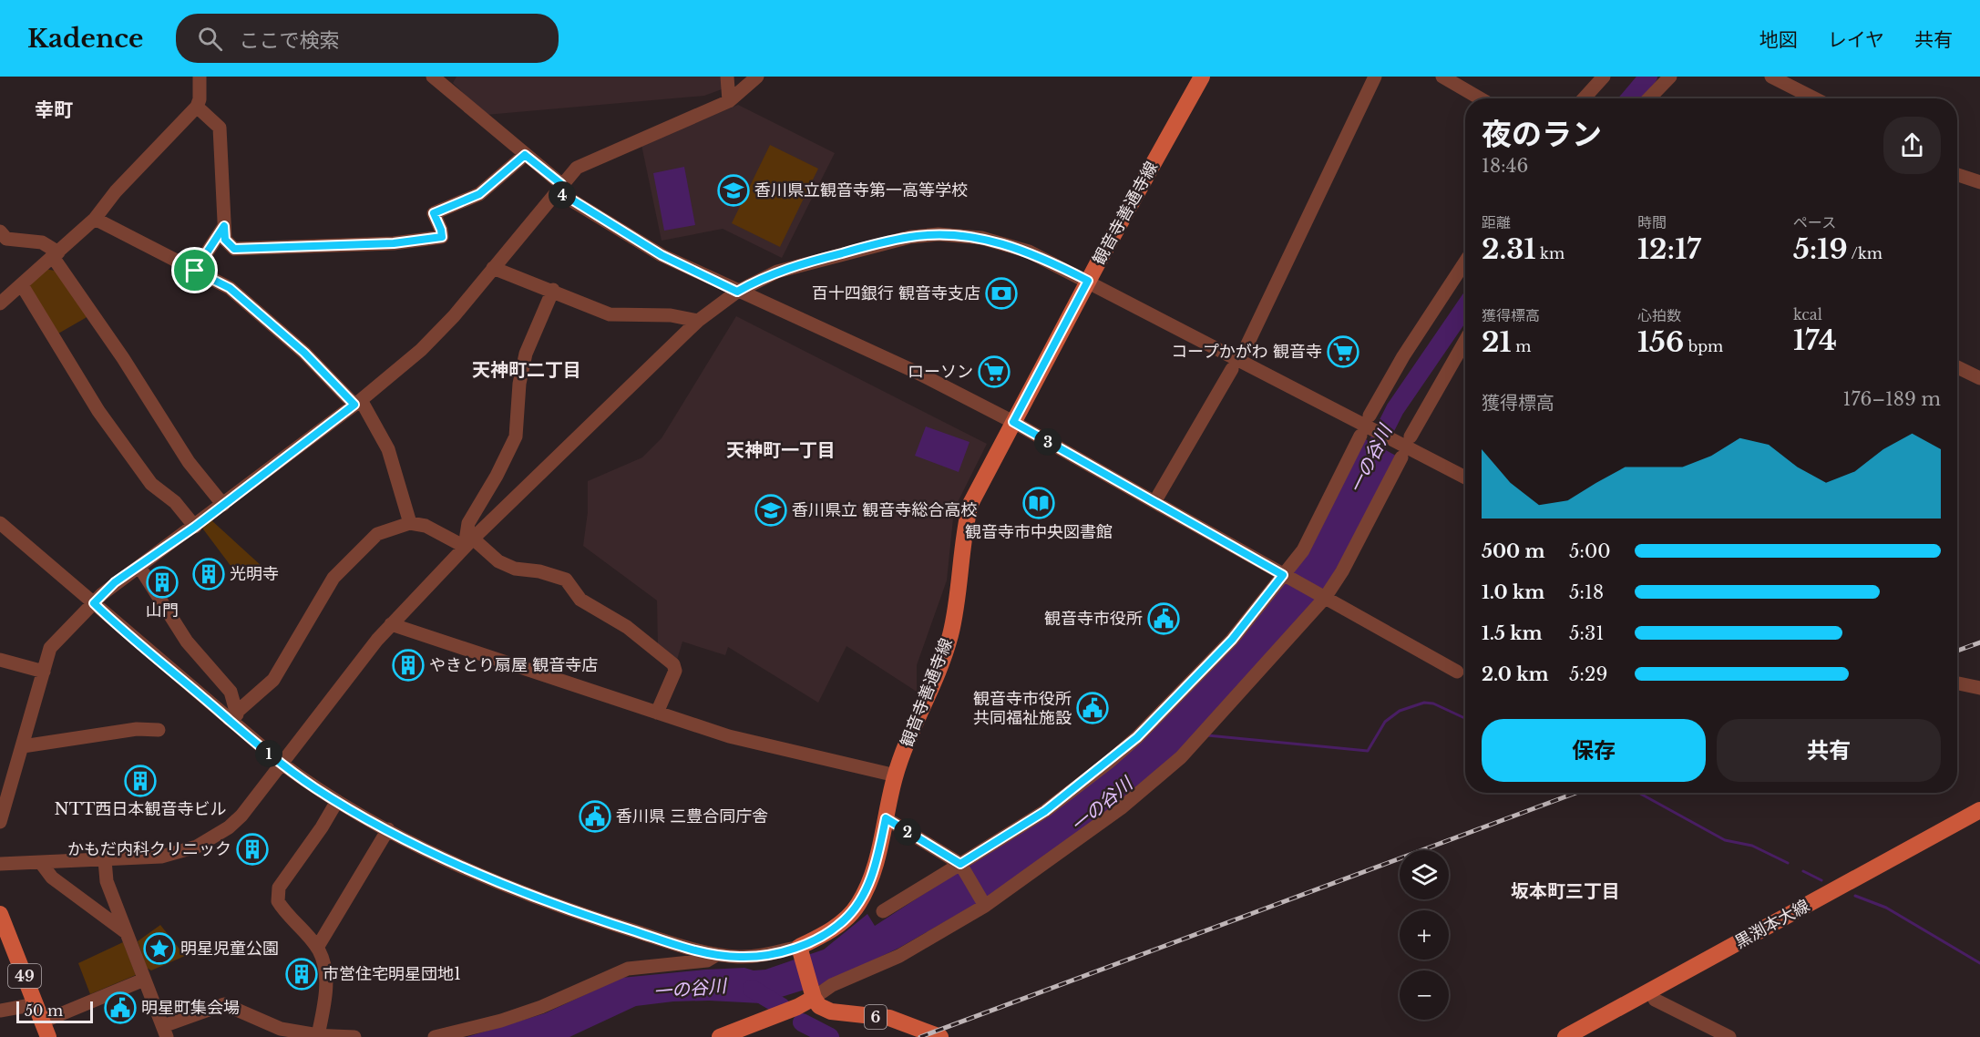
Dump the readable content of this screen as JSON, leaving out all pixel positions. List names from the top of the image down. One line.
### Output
{"streets":{"main road":["観音寺善通寺線","黒渕本大線","49","6"]},"districts":["幸町","天神町二丁目","天神町一丁目","坂本町三丁目"],"water":["一の谷川"],"places":{"school or university":["香川県立観音寺第一高等学校","香川県立 観音寺総合高校"],"bank":["百十四銀行 観音寺支店"],"supermarket":["コープかがわ 観音寺","ローソン"],"library":["観音寺市中央図書館"],"building":["光明寺","山門","やきとり扇屋 観音寺店","NTT西日本観音寺ビル","かもだ内科クリニック","市営住宅明星団地1"],"public building":["観音寺市役所","観音寺市役所 共同福祉施設","香川県 三豊合同庁舎","明星町集会場"],"place":["明星児童公園"]},"scale_bar":"50 m","page":{"header":"Kadence","search":"ここで検索","nav":["地図","レイヤ","共有"],"heading":["夜のラン","18:46"],"pins":["4","3","1","2"],"stats":[["距離","2.31 km"],["時間","12:17"],["ペース","5:19 /km"],["獲得標高","21 m"],["心拍数","156 bpm"],["kcal","174"]],"chart":["獲得標高","176–189 m"],"list":[{"name":"500 m","note":"5:00"},{"name":"1.0 km","note":"5:18"},{"name":"1.5 km","note":"5:31"},{"name":"2.0 km","note":"5:29"}],"buttons":["保存","共有"],"map_buttons":["+","−"],"scale":"50 m"}}
